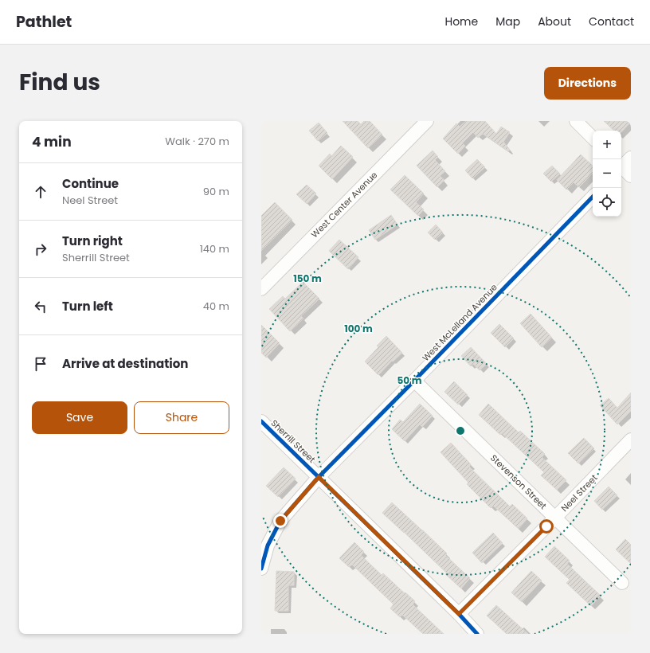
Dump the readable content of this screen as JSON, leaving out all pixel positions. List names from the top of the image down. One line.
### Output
{"streets":{"street":["West Center Avenue","West McLelland Avenue","Sherrill Street","Stevenson Street","Neel Street"]},"crossings":[["West McLelland Avenue","Sherrill Street"],["West McLelland Avenue","Stevenson Street"],["Sherrill Street","Neel Street"],["Stevenson Street","Neel Street"]],"page":{"header":"Pathlet","nav":["Home","Map","About","Contact"],"title":"Find us","buttons":["Directions",["Save","Share"]],"heading":["4 min","Walk · 270 m"],"map_buttons":["+","−"],"list":[["Continue","Neel Street","90 m"],["Turn right","Sherrill Street","140 m"],["Turn left","40 m"],"Arrive at destination"]},"rings":["150 m","100 m","50 m"]}
